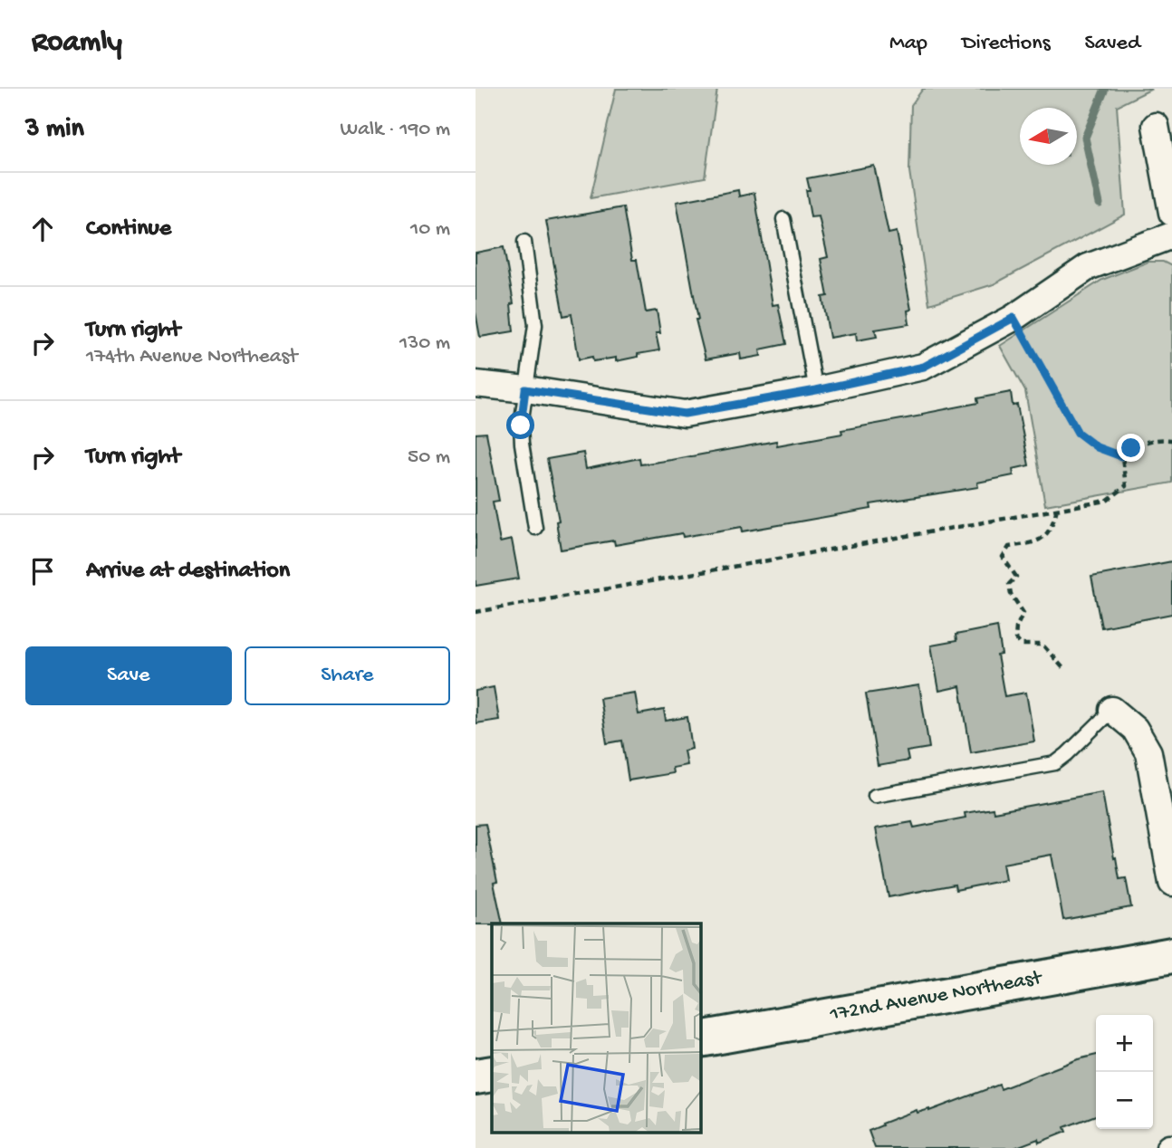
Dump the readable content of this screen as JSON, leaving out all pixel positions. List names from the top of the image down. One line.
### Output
{"streets":{"street":["172nd Avenue Northeast"]},"north":"left","page":{"header":"Roamly","nav":["Map","Directions","Saved"],"heading":["3 min","Walk · 190 m"],"list":[["Continue","10 m"],["Turn right","174th Avenue Northeast","130 m"],["Turn right","50 m"],"Arrive at destination"],"buttons":["Save","Share"],"map_buttons":["+","−"]}}
